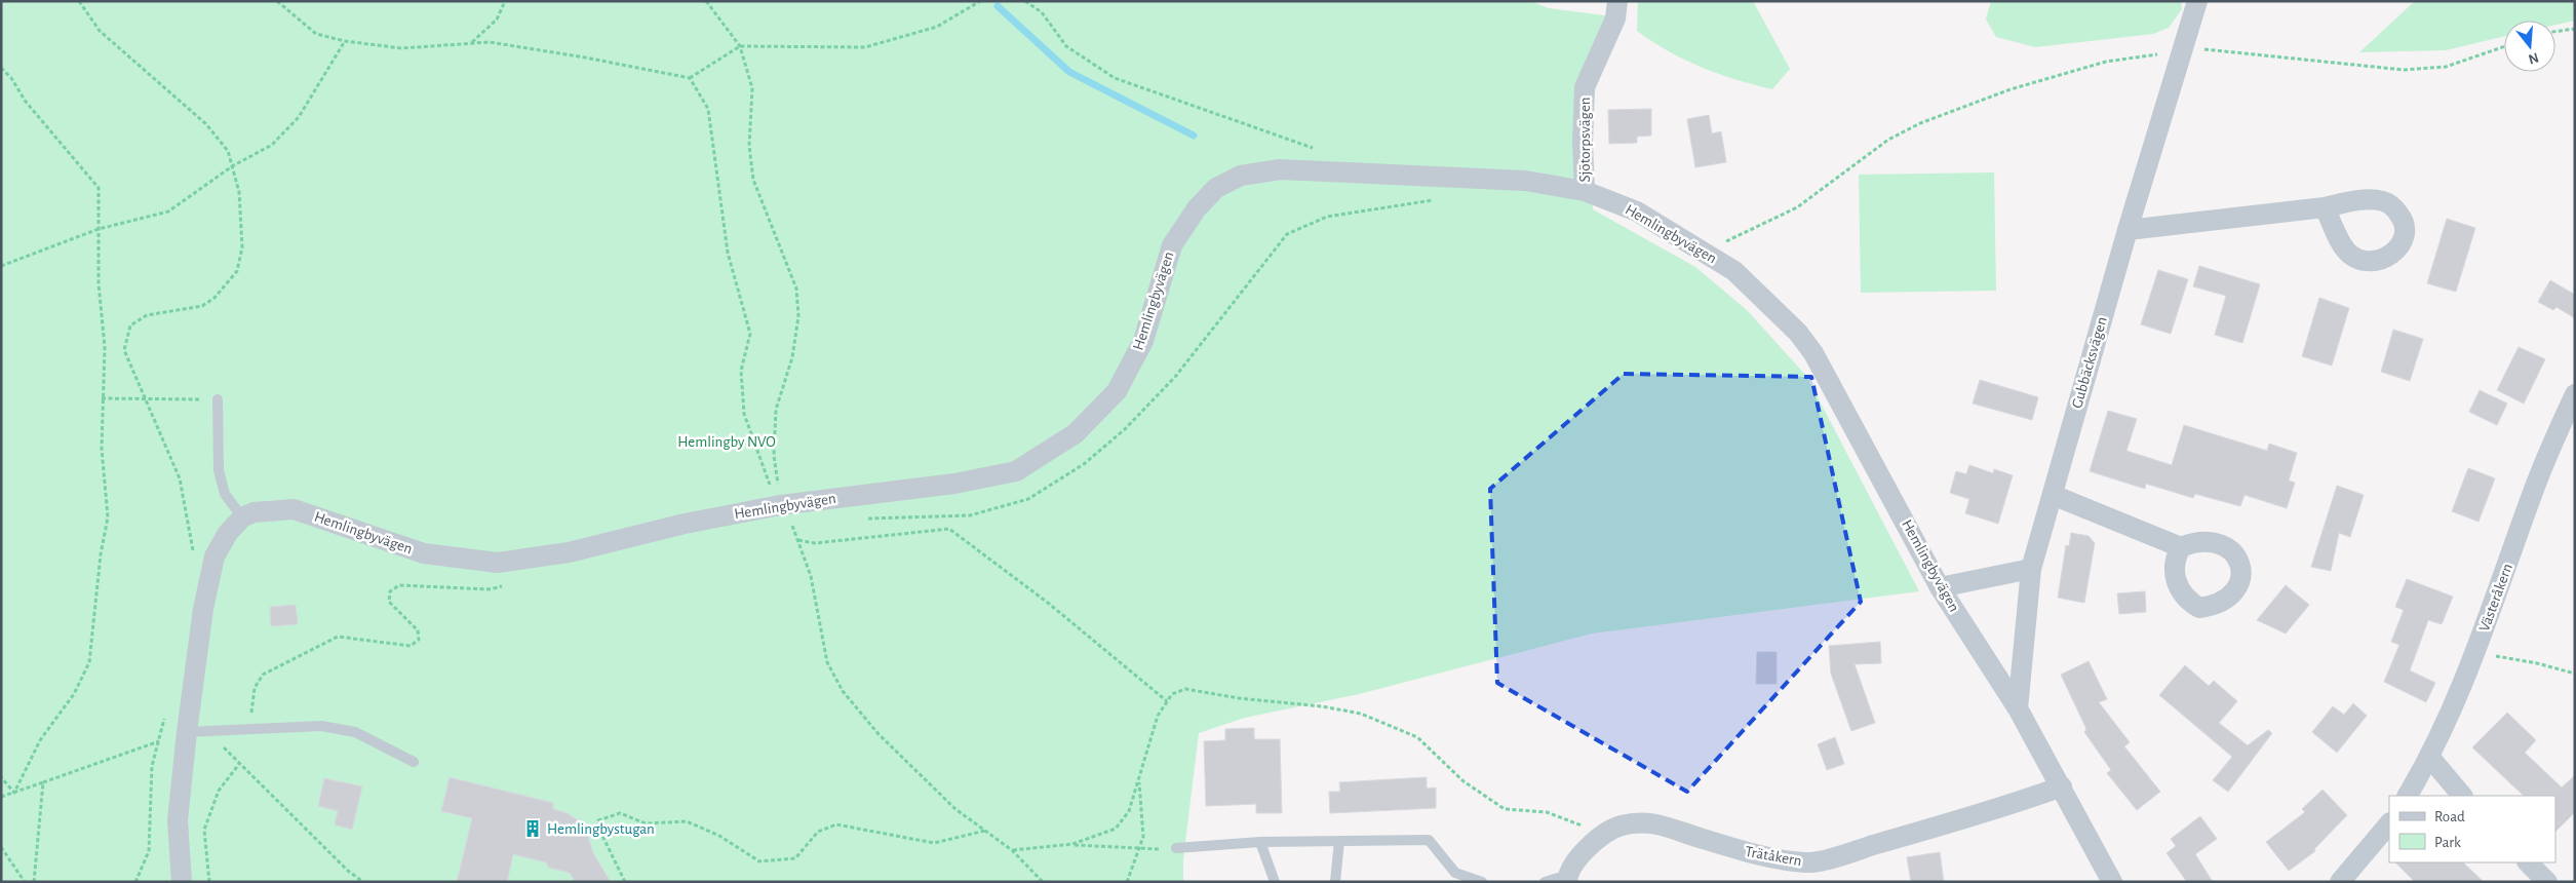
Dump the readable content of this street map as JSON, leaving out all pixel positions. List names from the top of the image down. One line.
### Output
{"streets":{"street":["Sjötorpsvägen","Hemlingbyvägen","Gubbäcksvägen","Västeråkern","Trätåkern"]},"crossings":[["Sjötorpsvägen","Hemlingbyvägen"],["Hemlingbyvägen","Gubbäcksvägen"],["Hemlingbyvägen","Trätåkern"]],"parks":["Hemlingby NVO"],"places":{"building":["Hemlingbystugan"]},"legend":["Road","Park"],"north":"bottom"}
